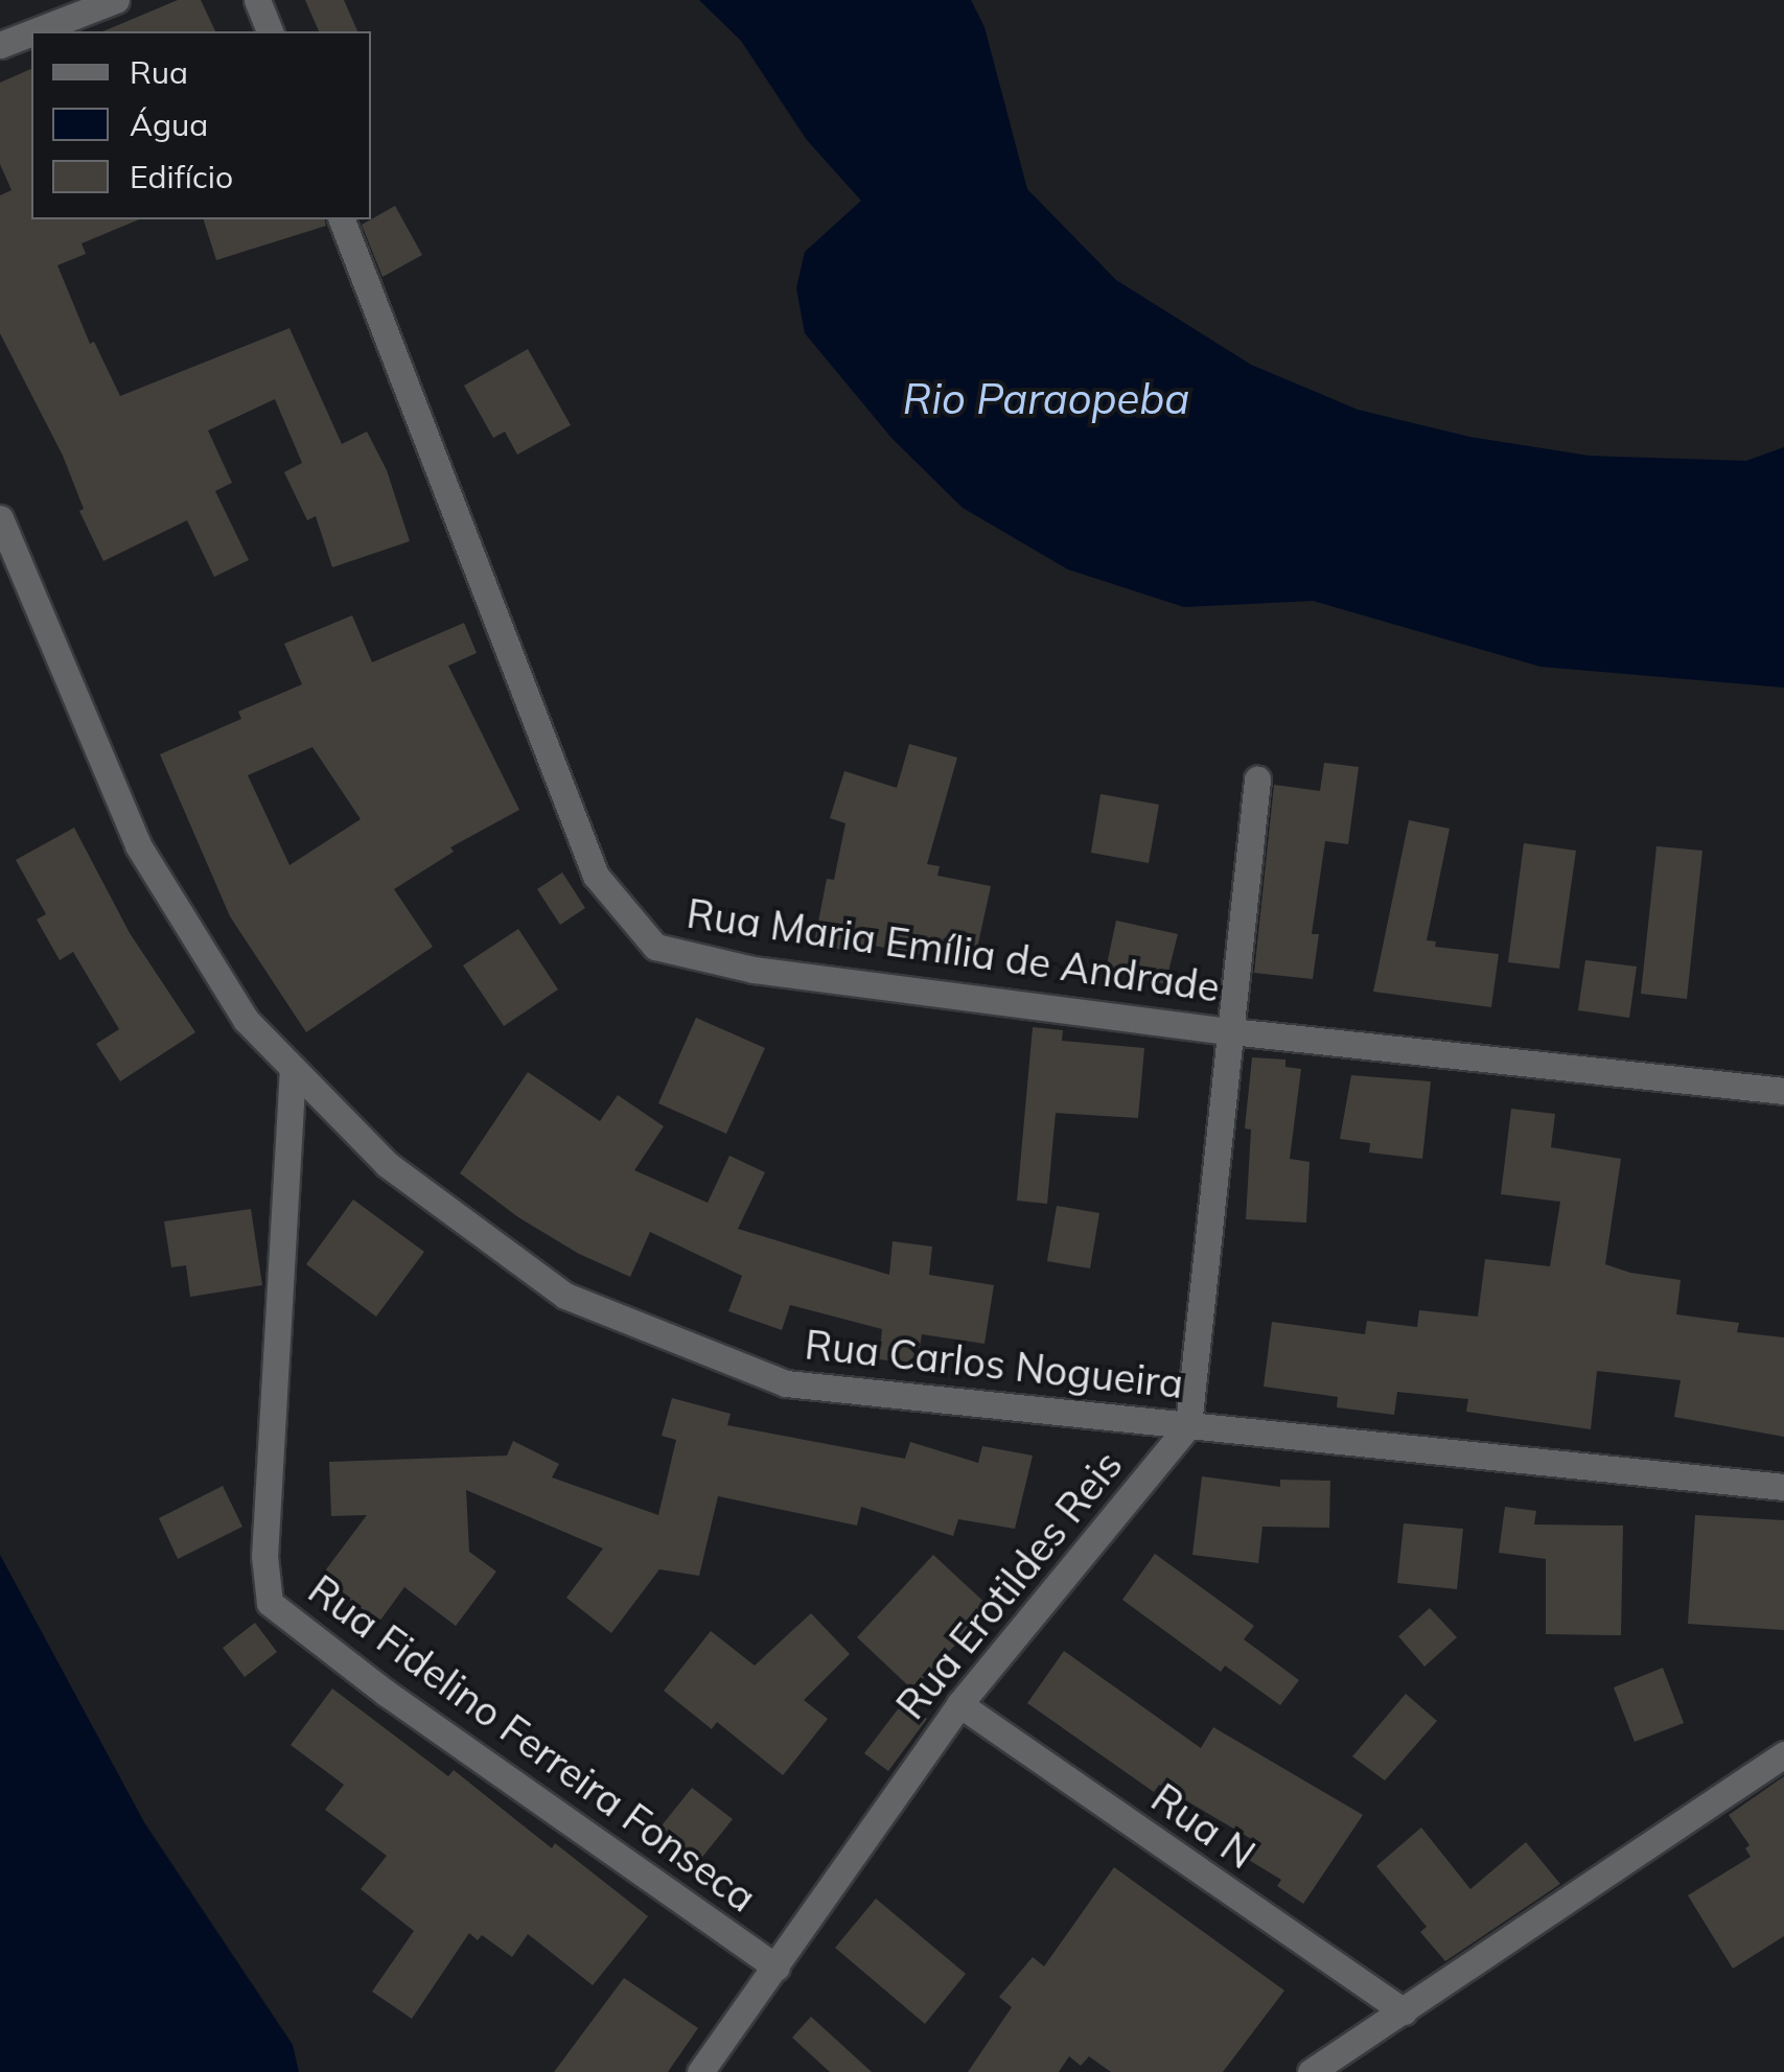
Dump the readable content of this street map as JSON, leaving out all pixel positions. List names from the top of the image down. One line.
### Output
{"streets":{"street":["Rua Maria Emília de Andrade","Rua Carlos Nogueira","Rua Erotildes Reis","Rua Fidelino Ferreira Fonseca","Rua N"]},"crossings":[["Rua Carlos Nogueira","Rua Erotildes Reis"],["Rua Carlos Nogueira","Rua Fidelino Ferreira Fonseca"],["Rua Erotildes Reis","Rua Fidelino Ferreira Fonseca"],["Rua Erotildes Reis","Rua N"]],"water":["Rio Paraopeba"],"legend":["Rua","Água","Edifício"]}
